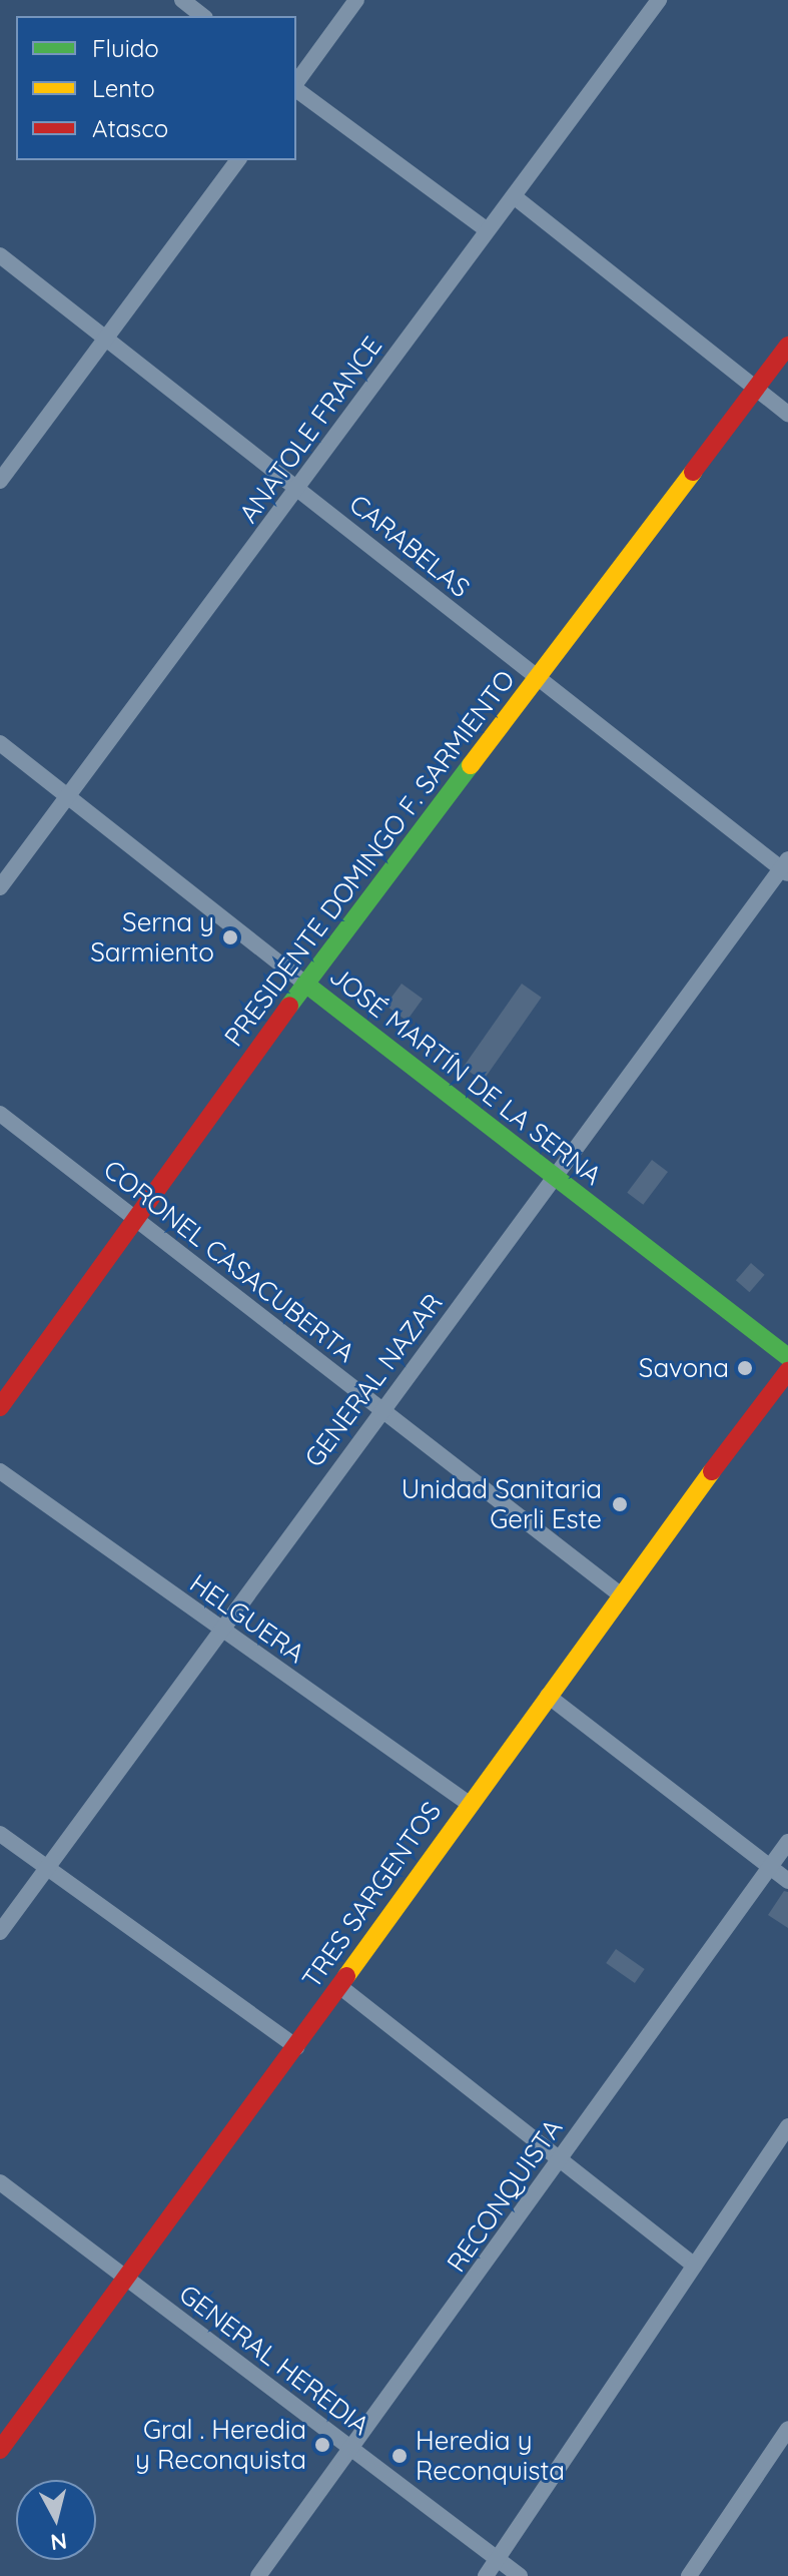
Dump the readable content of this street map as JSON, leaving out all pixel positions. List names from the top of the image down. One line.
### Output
{"streets":{"street":["ANATOLE FRANCE","CARABELAS","PRESIDENTE DOMINGO F. SARMIENTO","JOSÉ MARTÍN DE LA SERNA","CORONEL CASACUBERTA","GENERAL NAZAR","HELGUERA","TRES SARGENTOS","RECONQUISTA","GENERAL HEREDIA"]},"crossings":[["ANATOLE FRANCE","CARABELAS"],["ANATOLE FRANCE","JOSÉ MARTÍN DE LA SERNA"],["CARABELAS","PRESIDENTE DOMINGO F. SARMIENTO"],["CARABELAS","GENERAL NAZAR"],["PRESIDENTE DOMINGO F. SARMIENTO","JOSÉ MARTÍN DE LA SERNA"],["PRESIDENTE DOMINGO F. SARMIENTO","CORONEL CASACUBERTA"],["JOSÉ MARTÍN DE LA SERNA","GENERAL NAZAR"],["CORONEL CASACUBERTA","GENERAL NAZAR"],["CORONEL CASACUBERTA","TRES SARGENTOS"],["GENERAL NAZAR","HELGUERA"],["HELGUERA","TRES SARGENTOS"],["TRES SARGENTOS","GENERAL HEREDIA"],["RECONQUISTA","GENERAL HEREDIA"]],"places":["Serna y Sarmiento","Savona","Unidad Sanitaria Gerli Este","Gral . Heredia y Reconquista","Heredia y Reconquista"],"legend":["Fluido","Lento","Atasco"],"north":"bottom"}
